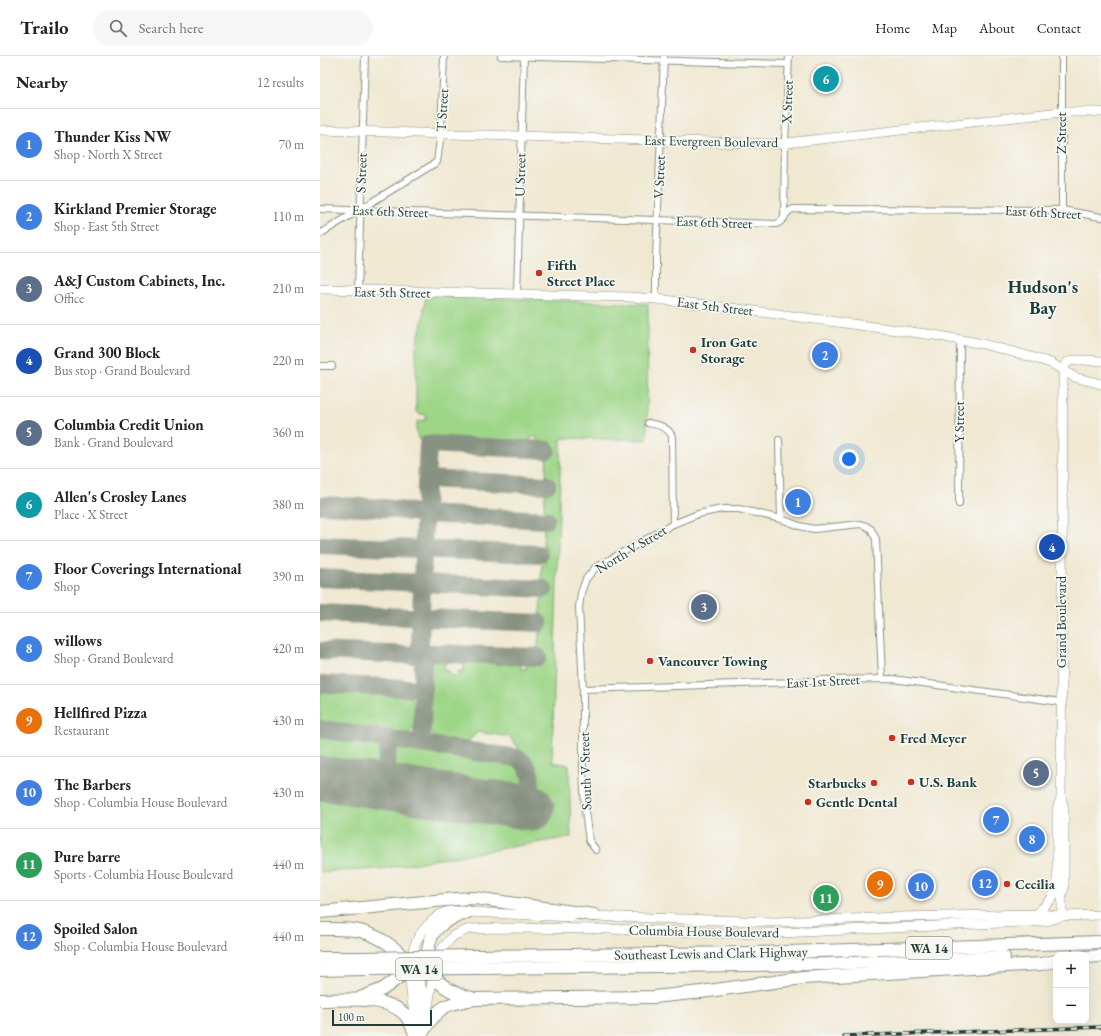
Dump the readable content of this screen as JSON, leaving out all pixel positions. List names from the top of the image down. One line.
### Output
{"streets":{"highway":["WA 14","Southeast Lewis and Clark Highway"],"main road":["East Evergreen Boulevard","East 5th Street","Grand Boulevard","Columbia House Boulevard"],"street":["X Street","T Street","Z Street","S Street","U Street","V Street","East 6th Street","Y Street","North V Street","East 1st Street","South V Street"]},"crossings":[["X Street","East Evergreen Boulevard"],["X Street","East 6th Street"],["T Street","East Evergreen Boulevard"],["T Street","S Street"],["T Street","East 6th Street"],["Z Street","East Evergreen Boulevard"],["Z Street","East 6th Street"],["East Evergreen Boulevard","S Street"],["East Evergreen Boulevard","U Street"],["East Evergreen Boulevard","V Street"],["S Street","East 6th Street"],["S Street","East 5th Street"],["U Street","East 6th Street"],["U Street","East 5th Street"],["V Street","East 6th Street"],["V Street","East 5th Street"],["East 5th Street","Y Street"],["East 5th Street","Grand Boulevard"],["North V Street","East 1st Street"],["North V Street","South V Street"],["Grand Boulevard","East 1st Street"],["Grand Boulevard","Columbia House Boulevard"],["East 1st Street","South V Street"]],"districts":["Hudson's Bay"],"places":["Fifth Street Place","Iron Gate Storage","Vancouver Towing","Fred Meyer","U.S. Bank","Starbucks","Gentle Dental","Cecilia"],"scale_bar":"100 m","page":{"header":"Trailo","search":"Search here","nav":["Home","Map","About","Contact"],"heading":["Nearby","12 results"],"pins":["6","2","1","4","3","5","7","8","12","9","10","11"],"list":[{"mark":"1","name":"Thunder Kiss NW","note":"Shop · North X Street","value":"70 m"},{"mark":"2","name":"Kirkland Premier Storage","note":"Shop · East 5th Street","value":"110 m"},{"mark":"3","name":"A&J Custom Cabinets, Inc.","note":"Office","value":"210 m"},{"mark":"4","name":"Grand 300 Block","note":"Bus stop · Grand Boulevard","value":"220 m"},{"mark":"5","name":"Columbia Credit Union","note":"Bank · Grand Boulevard","value":"360 m"},{"mark":"6","name":"Allen's Crosley Lanes","note":"Place · X Street","value":"380 m"},{"mark":"7","name":"Floor Coverings International","note":"Shop","value":"390 m"},{"mark":"8","name":"willows","note":"Shop · Grand Boulevard","value":"420 m"},{"mark":"9","name":"Hellfired Pizza","note":"Restaurant","value":"430 m"},{"mark":"10","name":"The Barbers","note":"Shop · Columbia House Boulevard","value":"430 m"},{"mark":"11","name":"Pure barre","note":"Sports · Columbia House Boulevard","value":"440 m"},{"mark":"12","name":"Spoiled Salon","note":"Shop · Columbia House Boulevard","value":"440 m"}],"map_buttons":["+","−"],"scale":"100 m"}}
